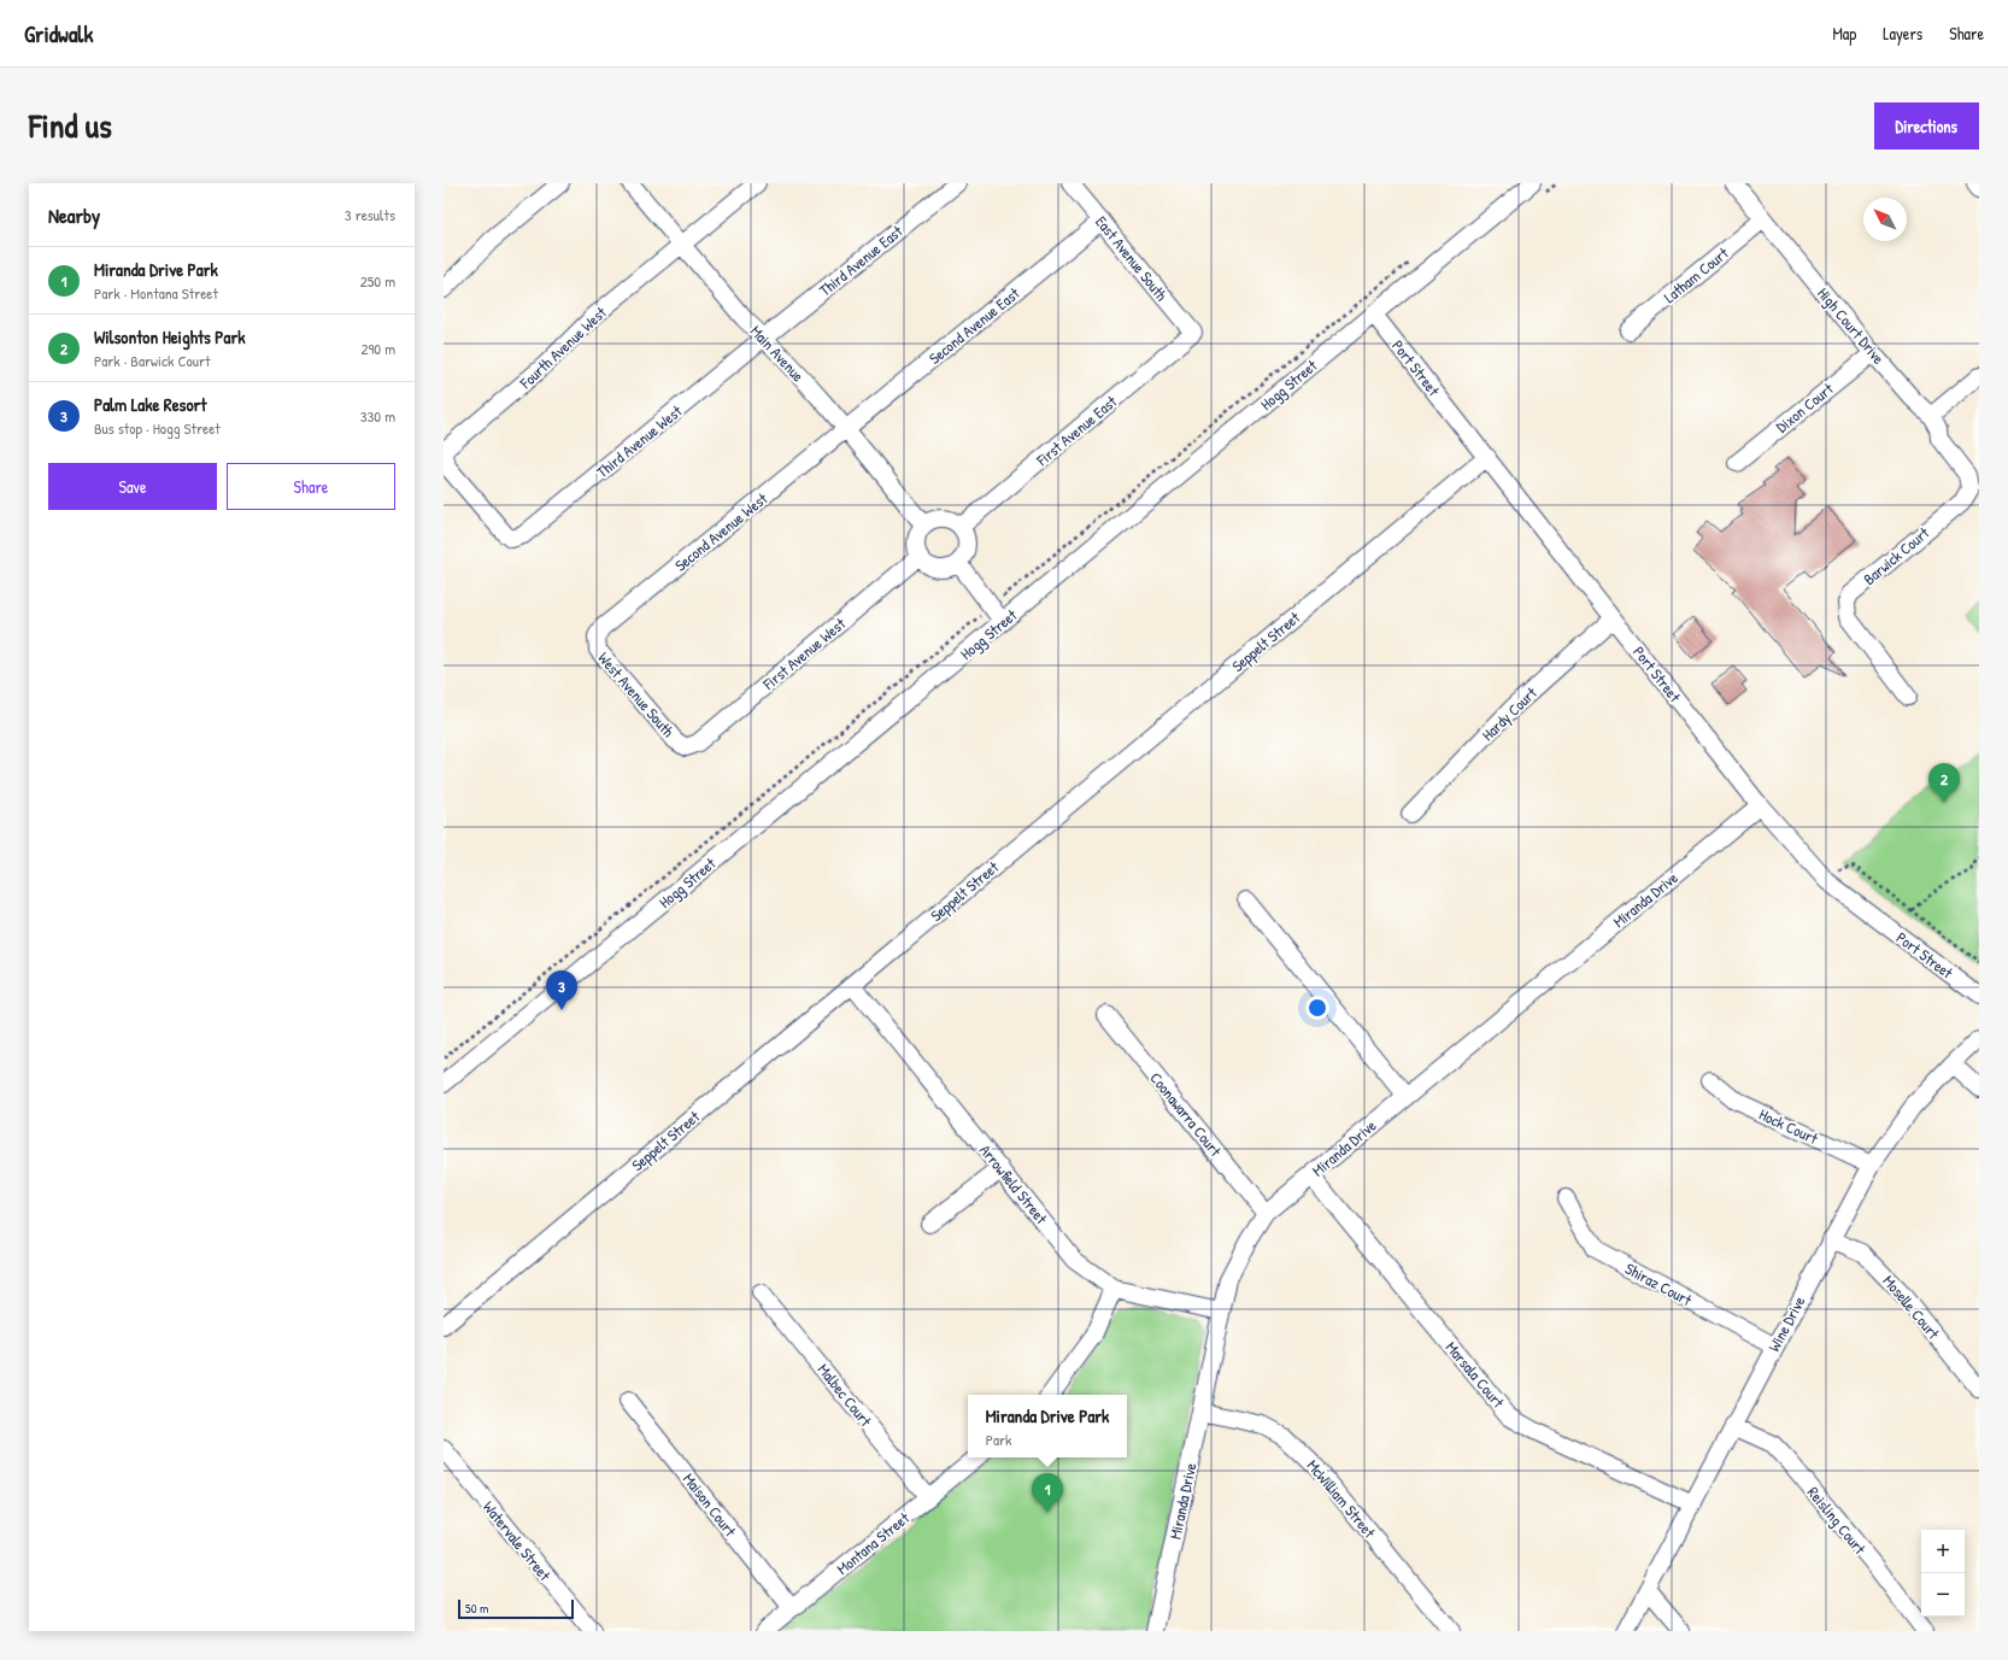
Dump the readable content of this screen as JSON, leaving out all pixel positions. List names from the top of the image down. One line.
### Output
{"streets":{"street":["East Avenue South","Third Avenue East","Latham Court","Second Avenue East","High Court Drive","Fourth Avenue West","Main Avenue","Port Street","Hogg Street","Dixon Court","First Avenue East","Third Avenue West","Second Avenue West","Barwick Court","Seppelt Street","First Avenue West","West Avenue South","Hardy Court","Miranda Drive","Coonawarra Court","Hock Court","Arrowfield Street","Shiraz Court","Moselle Court","Wine Drive","Marsala Court","Malbec Court","McWilliam Street","Maison Court","Reisling Court","Watervale Street","Montana Street"]},"crossings":[["East Avenue South","Second Avenue East"],["East Avenue South","First Avenue East"],["Third Avenue East","Main Avenue"],["Third Avenue East","Third Avenue West"],["Latham Court","High Court Drive"],["Second Avenue East","Main Avenue"],["Second Avenue East","Second Avenue West"],["High Court Drive","Dixon Court"],["High Court Drive","Barwick Court"],["Fourth Avenue West","Main Avenue"],["Fourth Avenue West","Third Avenue West"],["Main Avenue","First Avenue East"],["Main Avenue","Third Avenue West"],["Main Avenue","Second Avenue West"],["Main Avenue","First Avenue West"],["Port Street","Hogg Street"],["Port Street","Seppelt Street"],["Port Street","Hardy Court"],["Port Street","Miranda Drive"],["First Avenue East","First Avenue West"],["Second Avenue West","West Avenue South"],["Seppelt Street","Arrowfield Street"],["First Avenue West","West Avenue South"],["Miranda Drive","Coonawarra Court"],["Miranda Drive","Arrowfield Street"],["Miranda Drive","Marsala Court"],["Miranda Drive","McWilliam Street"],["Hock Court","Wine Drive"],["Shiraz Court","Wine Drive"],["Moselle Court","Wine Drive"],["Wine Drive","Marsala Court"],["Wine Drive","Reisling Court"],["Malbec Court","Montana Street"],["Maison Court","Montana Street"]],"scale_bar":"50 m","north":"top left","page":{"header":"Gridwalk","nav":["Map","Layers","Share"],"title":"Find us","buttons":["Directions",["Save","Share"]],"heading":["Nearby","3 results"],"list":[{"mark":"1","name":"Miranda Drive Park","note":"Park · Montana Street","value":"250 m"},{"mark":"2","name":"Wilsonton Heights Park","note":"Park · Barwick Court","value":"290 m"},{"mark":"3","name":"Palm Lake Resort","note":"Bus stop · Hogg Street","value":"330 m"}],"pins":["2","3","1"],"popup":["Miranda Drive Park","Park"],"map_buttons":["+","−"],"scale":"50 m"}}
